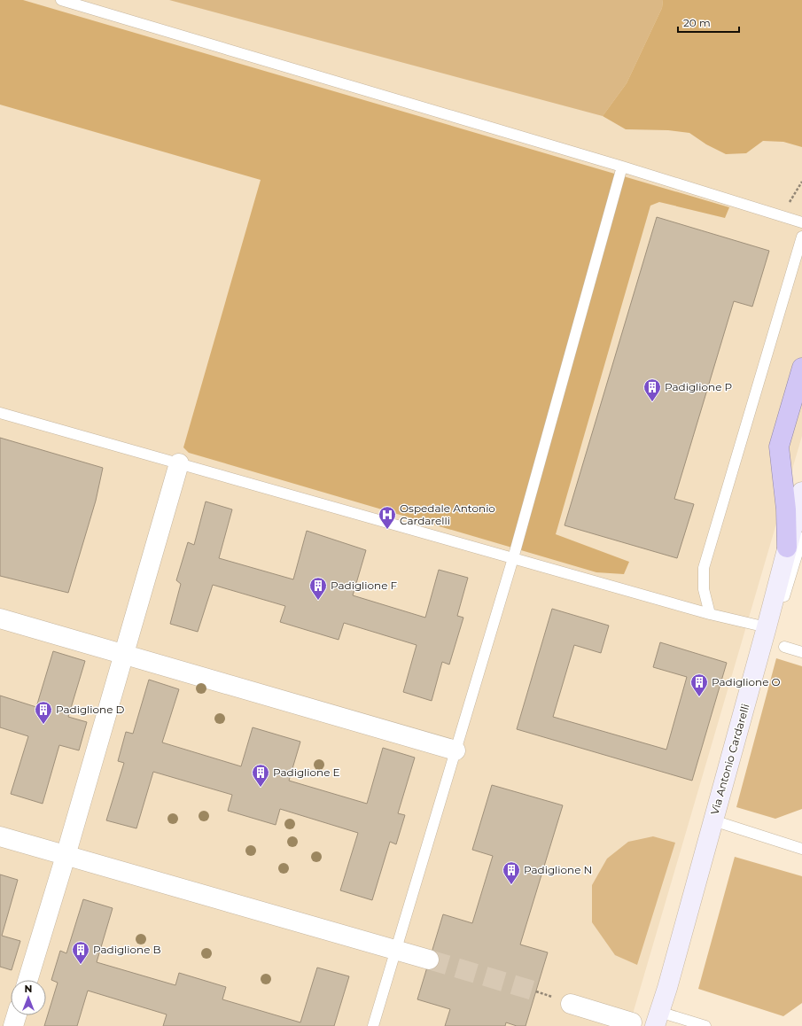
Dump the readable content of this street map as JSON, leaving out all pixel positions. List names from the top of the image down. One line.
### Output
{"streets":{"main road":["Via Antonio Cardarelli"]},"places":{"building":["Padiglione P","Padiglione F","Padiglione O","Padiglione D","Padiglione E","Padiglione N","Padiglione B"],"hospital":["Ospedale Antonio Cardarelli"]},"scale_bar":"20 m","north":"top"}
